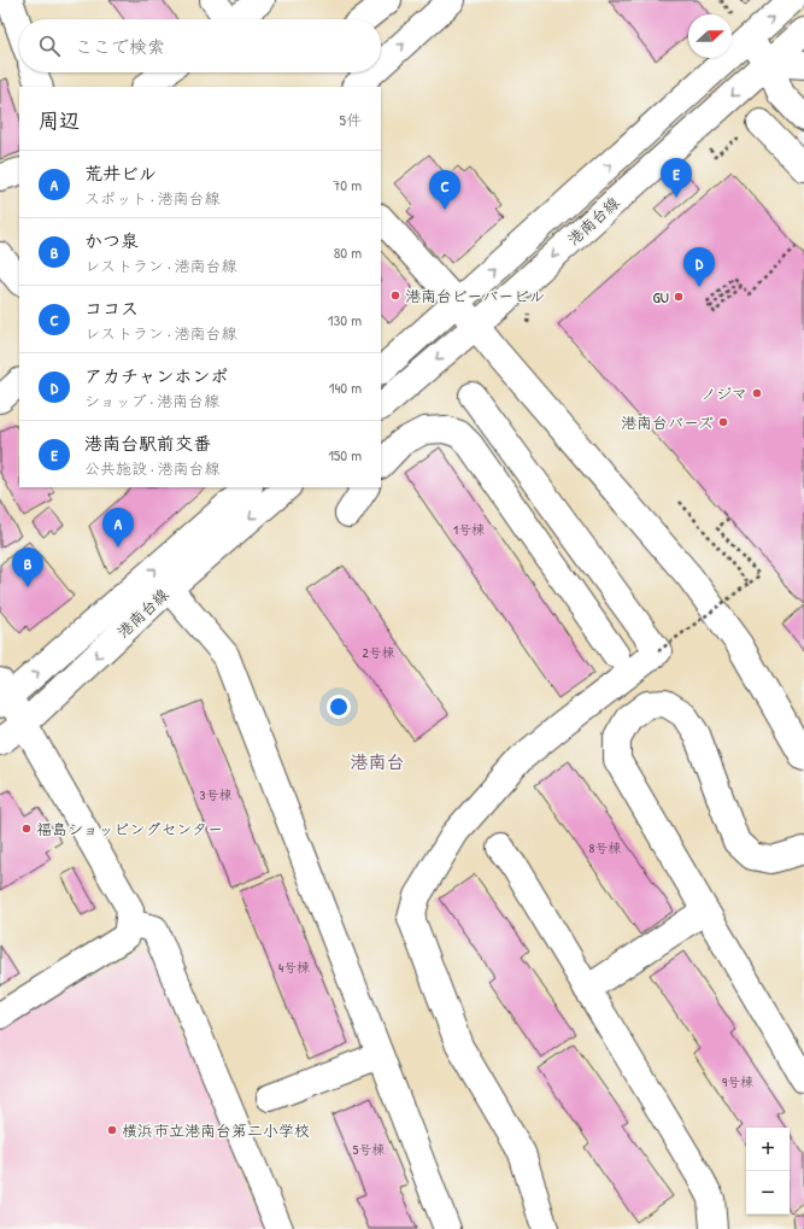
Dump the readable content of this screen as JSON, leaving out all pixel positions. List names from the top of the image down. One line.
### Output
{"streets":{"street":["港南台線"]},"districts":["港南台"],"places":["港南台ビーバービル","GU","ノジマ","港南台バーズ","福島ショッピングセンター","横浜市立港南台第二小学校"],"house_numbers":["1号棟","2号棟","3号棟","8号棟","4号棟","9号棟","5号棟"],"north":"right","page":{"search":"ここで検索","heading":["周辺","5件"],"list":[{"mark":"A","name":"荒井ビル","note":"スポット · 港南台線","value":"70 m"},{"mark":"B","name":"かつ泉","note":"レストラン · 港南台線","value":"80 m"},{"mark":"C","name":"ココス","note":"レストラン · 港南台線","value":"130 m"},{"mark":"D","name":"アカチャンホンポ","note":"ショップ · 港南台線","value":"140 m"},{"mark":"E","name":"港南台駅前交番","note":"公共施設 · 港南台線","value":"150 m"}],"pins":["E","C","D","A","B"],"map_buttons":["+","−"]}}
